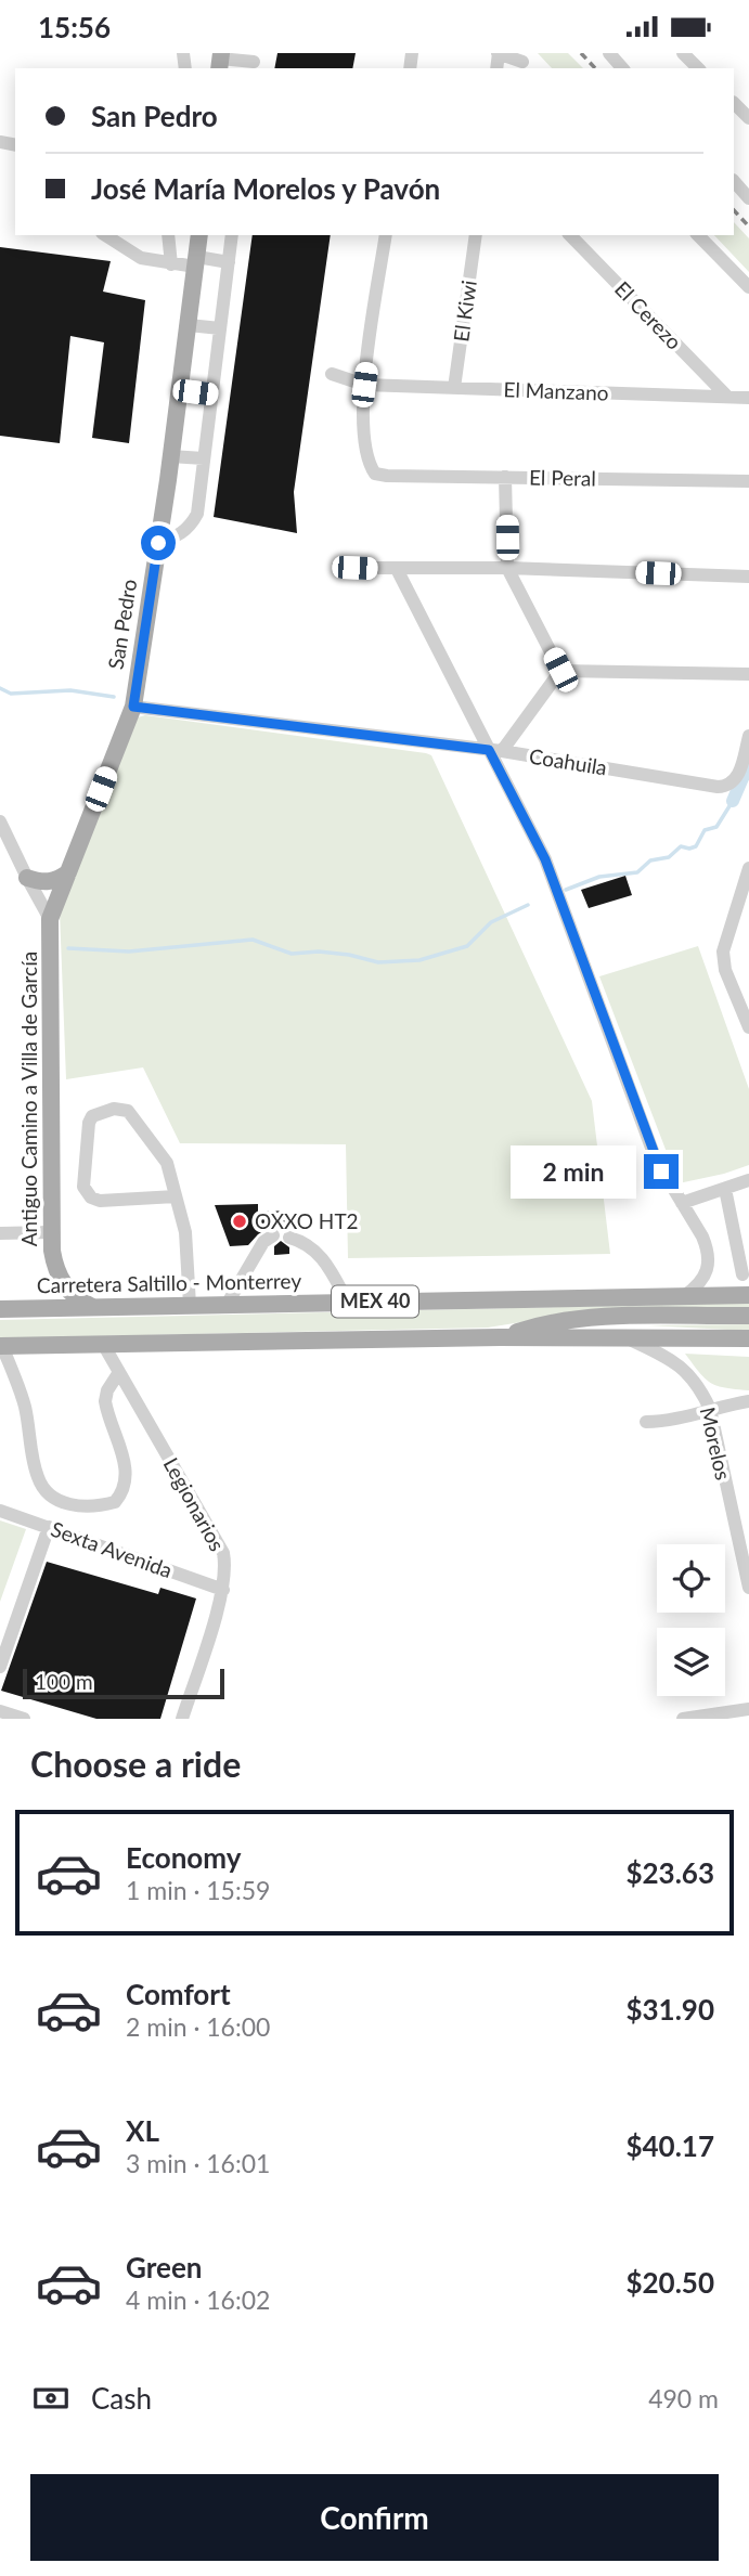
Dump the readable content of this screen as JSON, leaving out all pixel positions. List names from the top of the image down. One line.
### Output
{"streets":{"main road":["San Pedro","Antiguo Camino a Villa de García","Carretera Saltillo - Monterrey","MEX 40"],"street":["El Kiwi","El Cerezo","El Manzano","El Peral","Coahuila","Morelos","Legionarios","Sexta Avenida"]},"crossings":[["El Kiwi","El Manzano"],["El Cerezo","El Manzano"],["El Manzano","El Peral"],["San Pedro","Coahuila"],["San Pedro","Antiguo Camino a Villa de García"],["Antiguo Camino a Villa de García","Carretera Saltillo - Monterrey"],["MEX 40","Morelos"],["MEX 40","Legionarios"],["Legionarios","Sexta Avenida"]],"places":["OXXO HT2"],"scale_bar":"100 m","page":{"status":"15:56","banner":["San Pedro","José María Morelos y Pavón"],"bubble":"2 min","scale":"100 m","heading":"Choose a ride","list":[{"name":"Economy","note":"1 min · 15:59","value":"$23.63"},{"name":"Comfort","note":"2 min · 16:00","value":"$31.90"},{"name":"XL","note":"3 min · 16:01","value":"$40.17"},{"name":"Green","note":"4 min · 16:02","value":"$20.50"}],"pay":["Cash","490 m"],"buttons":"Confirm"}}
